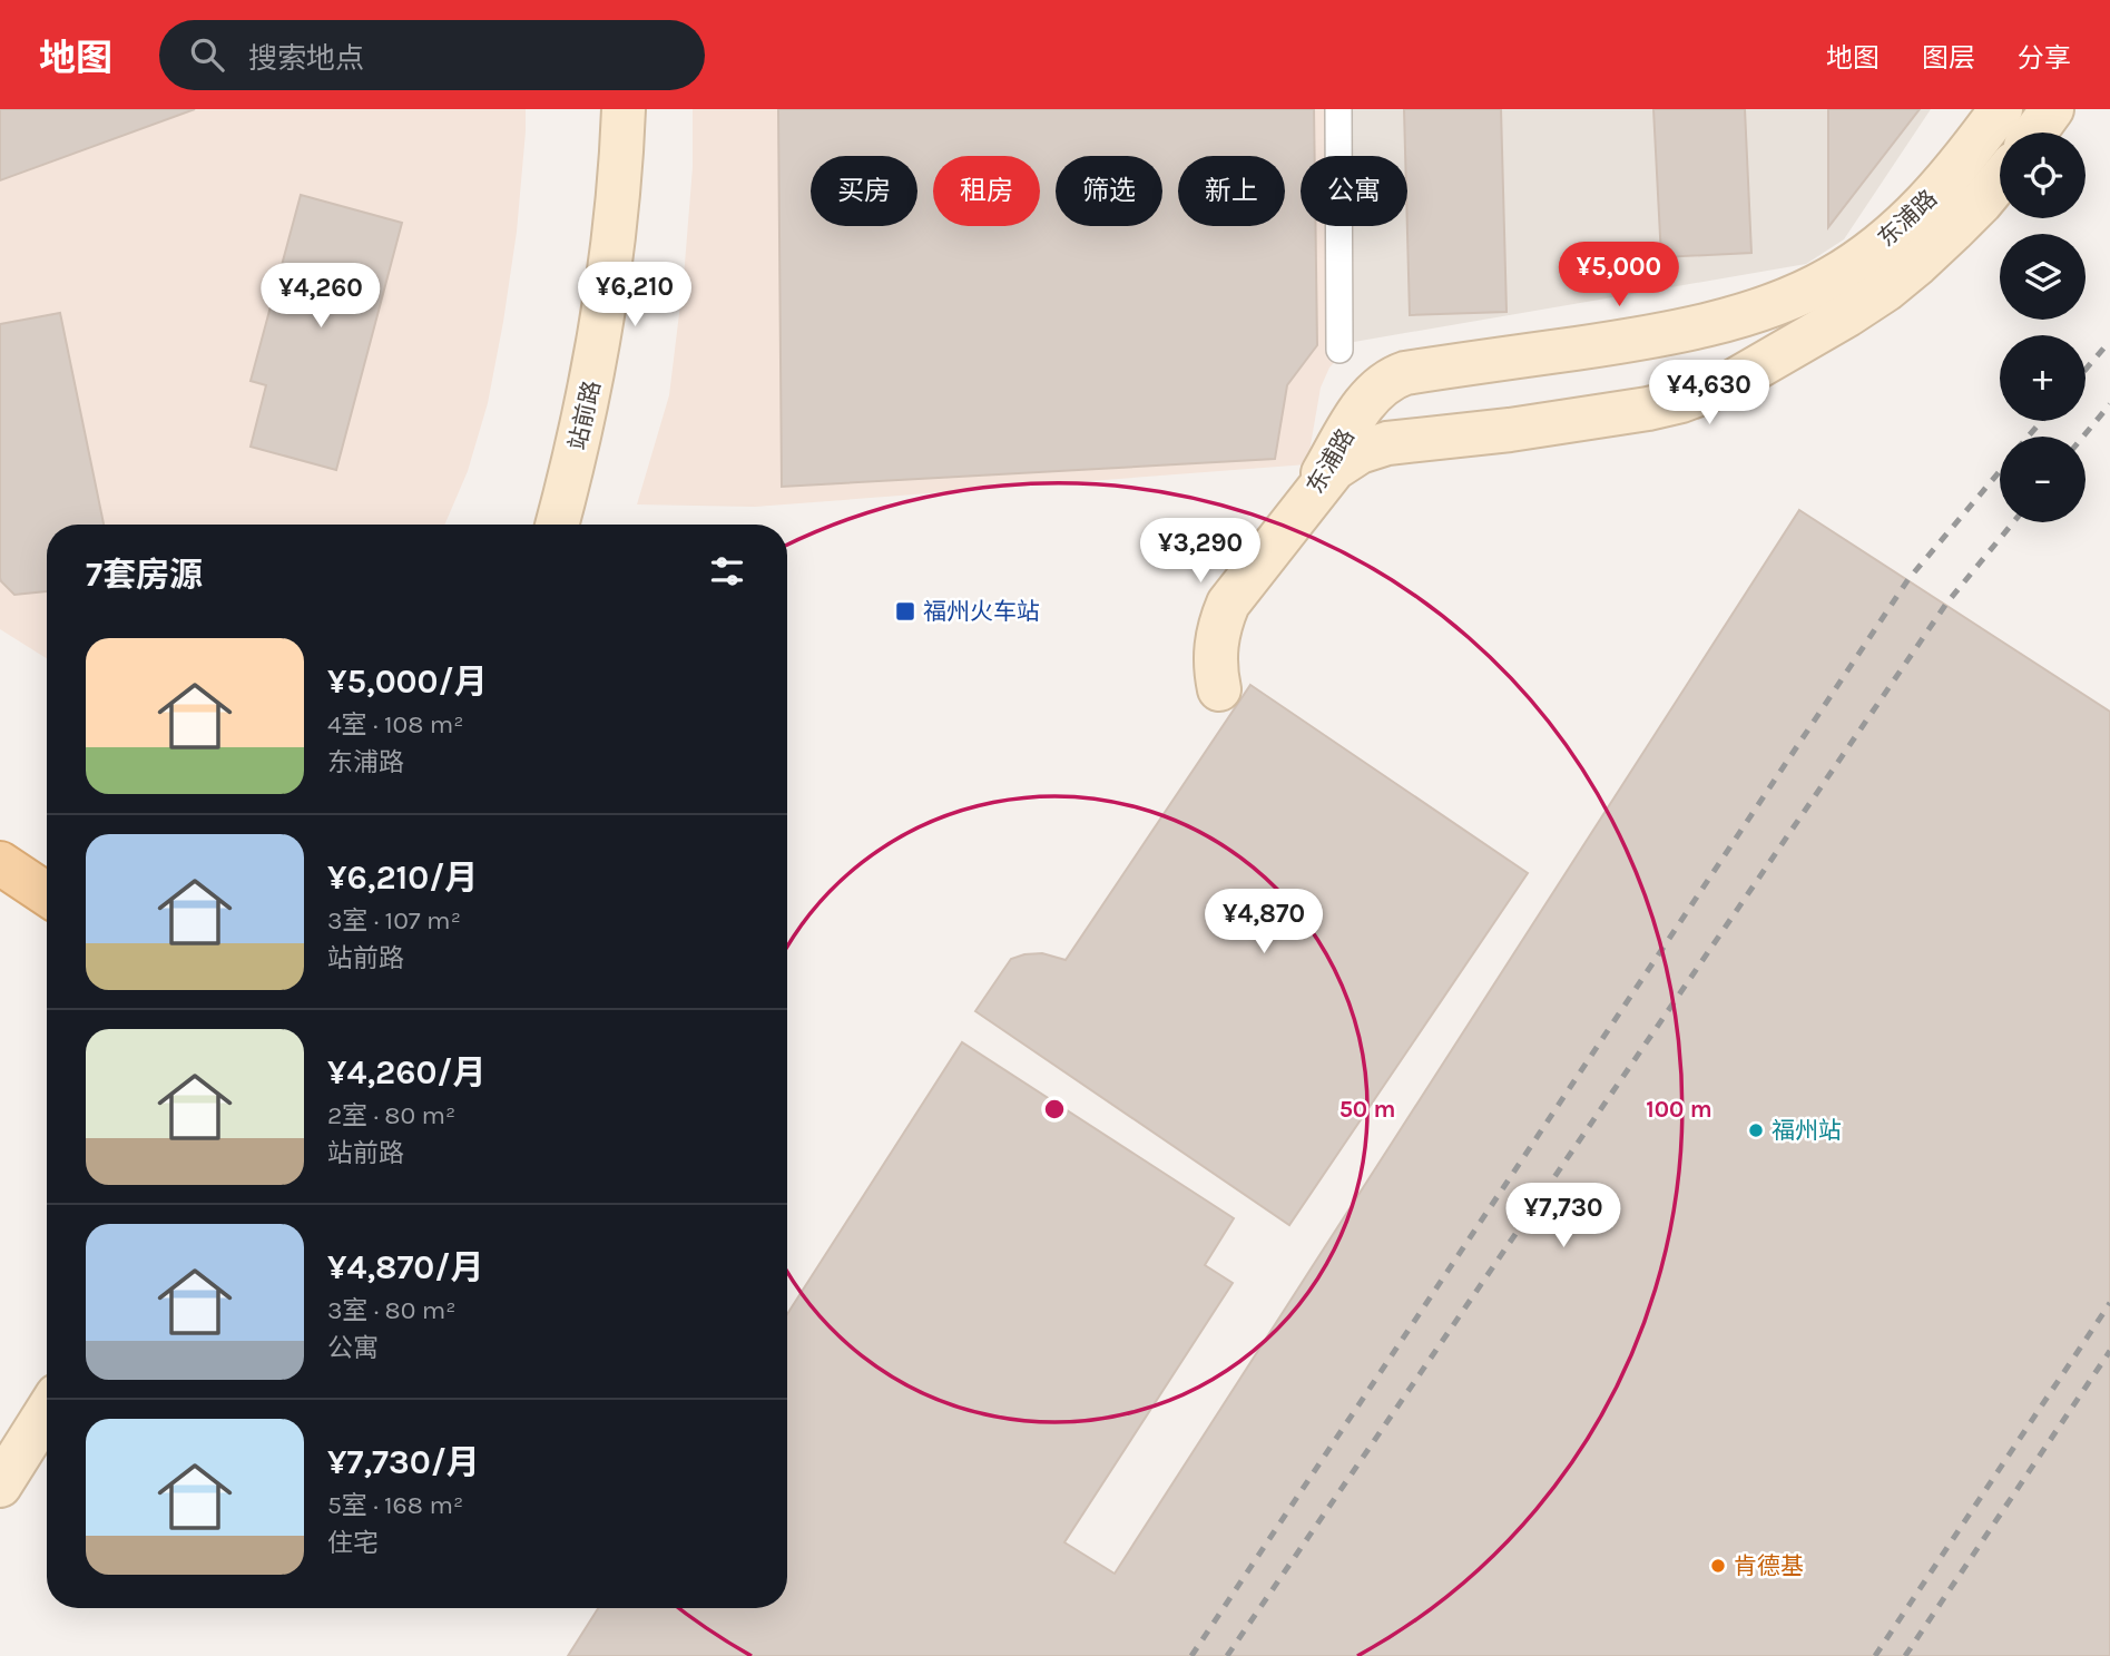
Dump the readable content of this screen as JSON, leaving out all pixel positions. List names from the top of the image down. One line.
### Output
{"streets":{"street":["东浦路","站前路"]},"places":{"transit":["福州火车站"],"other":["福州站","肯德基"]},"page":{"header":"地图","search":"搜索地点","nav":["地图","图层","分享"],"map_buttons":["+","−"],"chip":["买房","租房","筛选","新上","公寓"],"price":["¥5,000","¥6,210","¥4,260","¥4,630","¥3,290","¥4,870","¥7,730"],"heading":"7套房源","list":[{"name":"¥5,000/月","note":"4室 · 108 m² · 东浦路"},{"name":"¥6,210/月","note":"3室 · 107 m² · 站前路"},{"name":"¥4,260/月","note":"2室 · 80 m² · 站前路"},{"name":"¥4,870/月","note":"3室 · 80 m² · 公寓"},{"name":"¥7,730/月","note":"5室 · 168 m² · 住宅"}]},"rings":["50 m","100 m"]}
